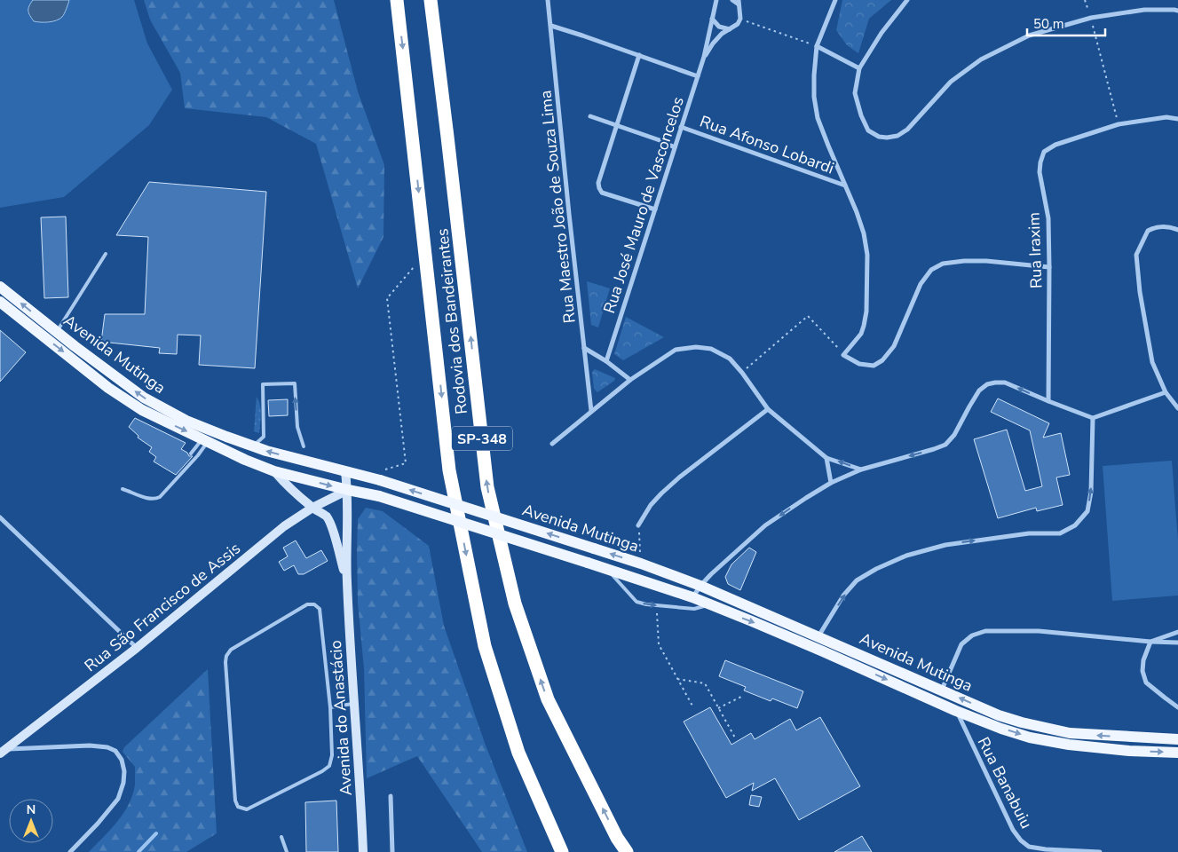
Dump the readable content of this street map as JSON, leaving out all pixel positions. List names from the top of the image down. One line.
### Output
{"streets":{"highway":["Rodovia dos Bandeirantes","SP-348"],"main road":["Avenida Mutinga","Rua São Francisco de Assis","Avenida do Anastácio"],"street":["Rua Afonso Lobardi","Rua José Mauro de Vasconcelos","Rua Maestro João de Souza Lima","Rua Iraxim","Rua Banabuiu"]},"crossings":[["Rua Afonso Lobardi","Rua José Mauro de Vasconcelos"],["Avenida Mutinga","Rua São Francisco de Assis"],["Avenida Mutinga","Avenida do Anastácio"],["Avenida Mutinga","Rua Banabuiu"],["Rua São Francisco de Assis","Avenida do Anastácio"]],"scale_bar":"50 m","north":"top"}
